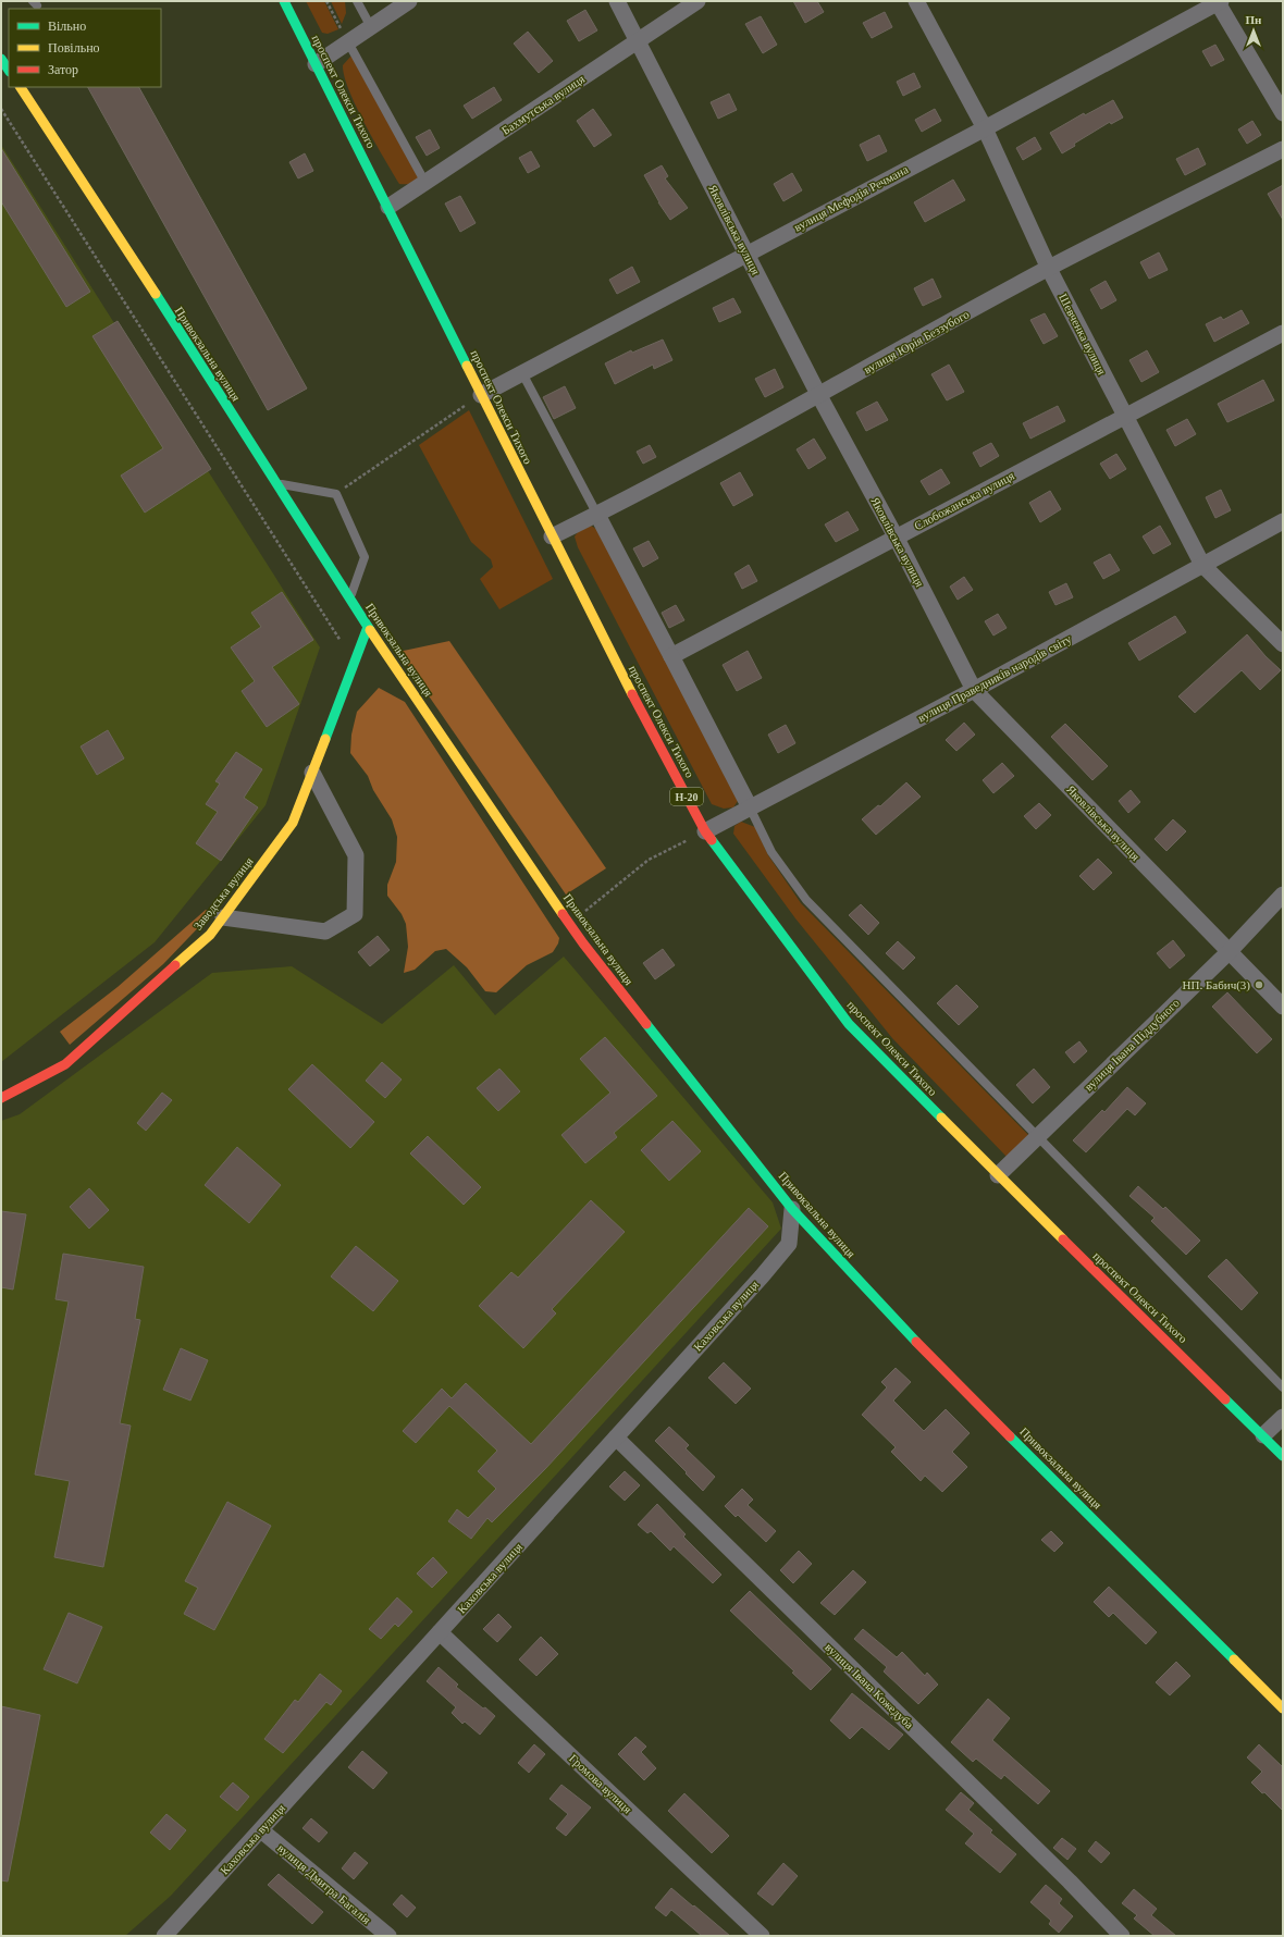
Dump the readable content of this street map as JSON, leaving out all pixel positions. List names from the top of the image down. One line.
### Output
{"streets":{"street":["проспект Олекси Тихого","Бахмутська вулиця","вулиця Мефодія Речмана","Яковлівська вулиця","Шевченка вулиця","вулиця Юрія Беззубого","Привокзальна вулиця","Слобожанська вулиця","вулиця Праведників народів світу","Н-20","Заводська вулиця","вулиця Івана Піддубного","Каховська вулиця","вулиця Івана Кожедуба","Громова вулиця","вулиця Дмитра Багалія"]},"crossings":[["проспект Олекси Тихого","Бахмутська вулиця"],["проспект Олекси Тихого","вулиця Мефодія Речмана"],["проспект Олекси Тихого","вулиця Юрія Беззубого"],["проспект Олекси Тихого","вулиця Праведників народів світу"],["проспект Олекси Тихого","вулиця Івана Піддубного"],["Бахмутська вулиця","Яковлівська вулиця"],["вулиця Мефодія Речмана","Яковлівська вулиця"],["вулиця Мефодія Речмана","Шевченка вулиця"],["Яковлівська вулиця","вулиця Юрія Беззубого"],["Яковлівська вулиця","Слобожанська вулиця"],["Яковлівська вулиця","вулиця Праведників народів світу"],["Яковлівська вулиця","вулиця Івана Піддубного"],["Шевченка вулиця","вулиця Юрія Беззубого"],["Шевченка вулиця","Слобожанська вулиця"],["Шевченка вулиця","вулиця Праведників народів світу"],["Привокзальна вулиця","Заводська вулиця"],["Привокзальна вулиця","Каховська вулиця"],["Каховська вулиця","вулиця Івана Кожедуба"],["Каховська вулиця","Громова вулиця"],["Каховська вулиця","вулиця Дмитра Багалія"]],"places":["НП. Бабич(3)"],"legend":["Вільно","Повільно","Затор"],"north":"top"}
